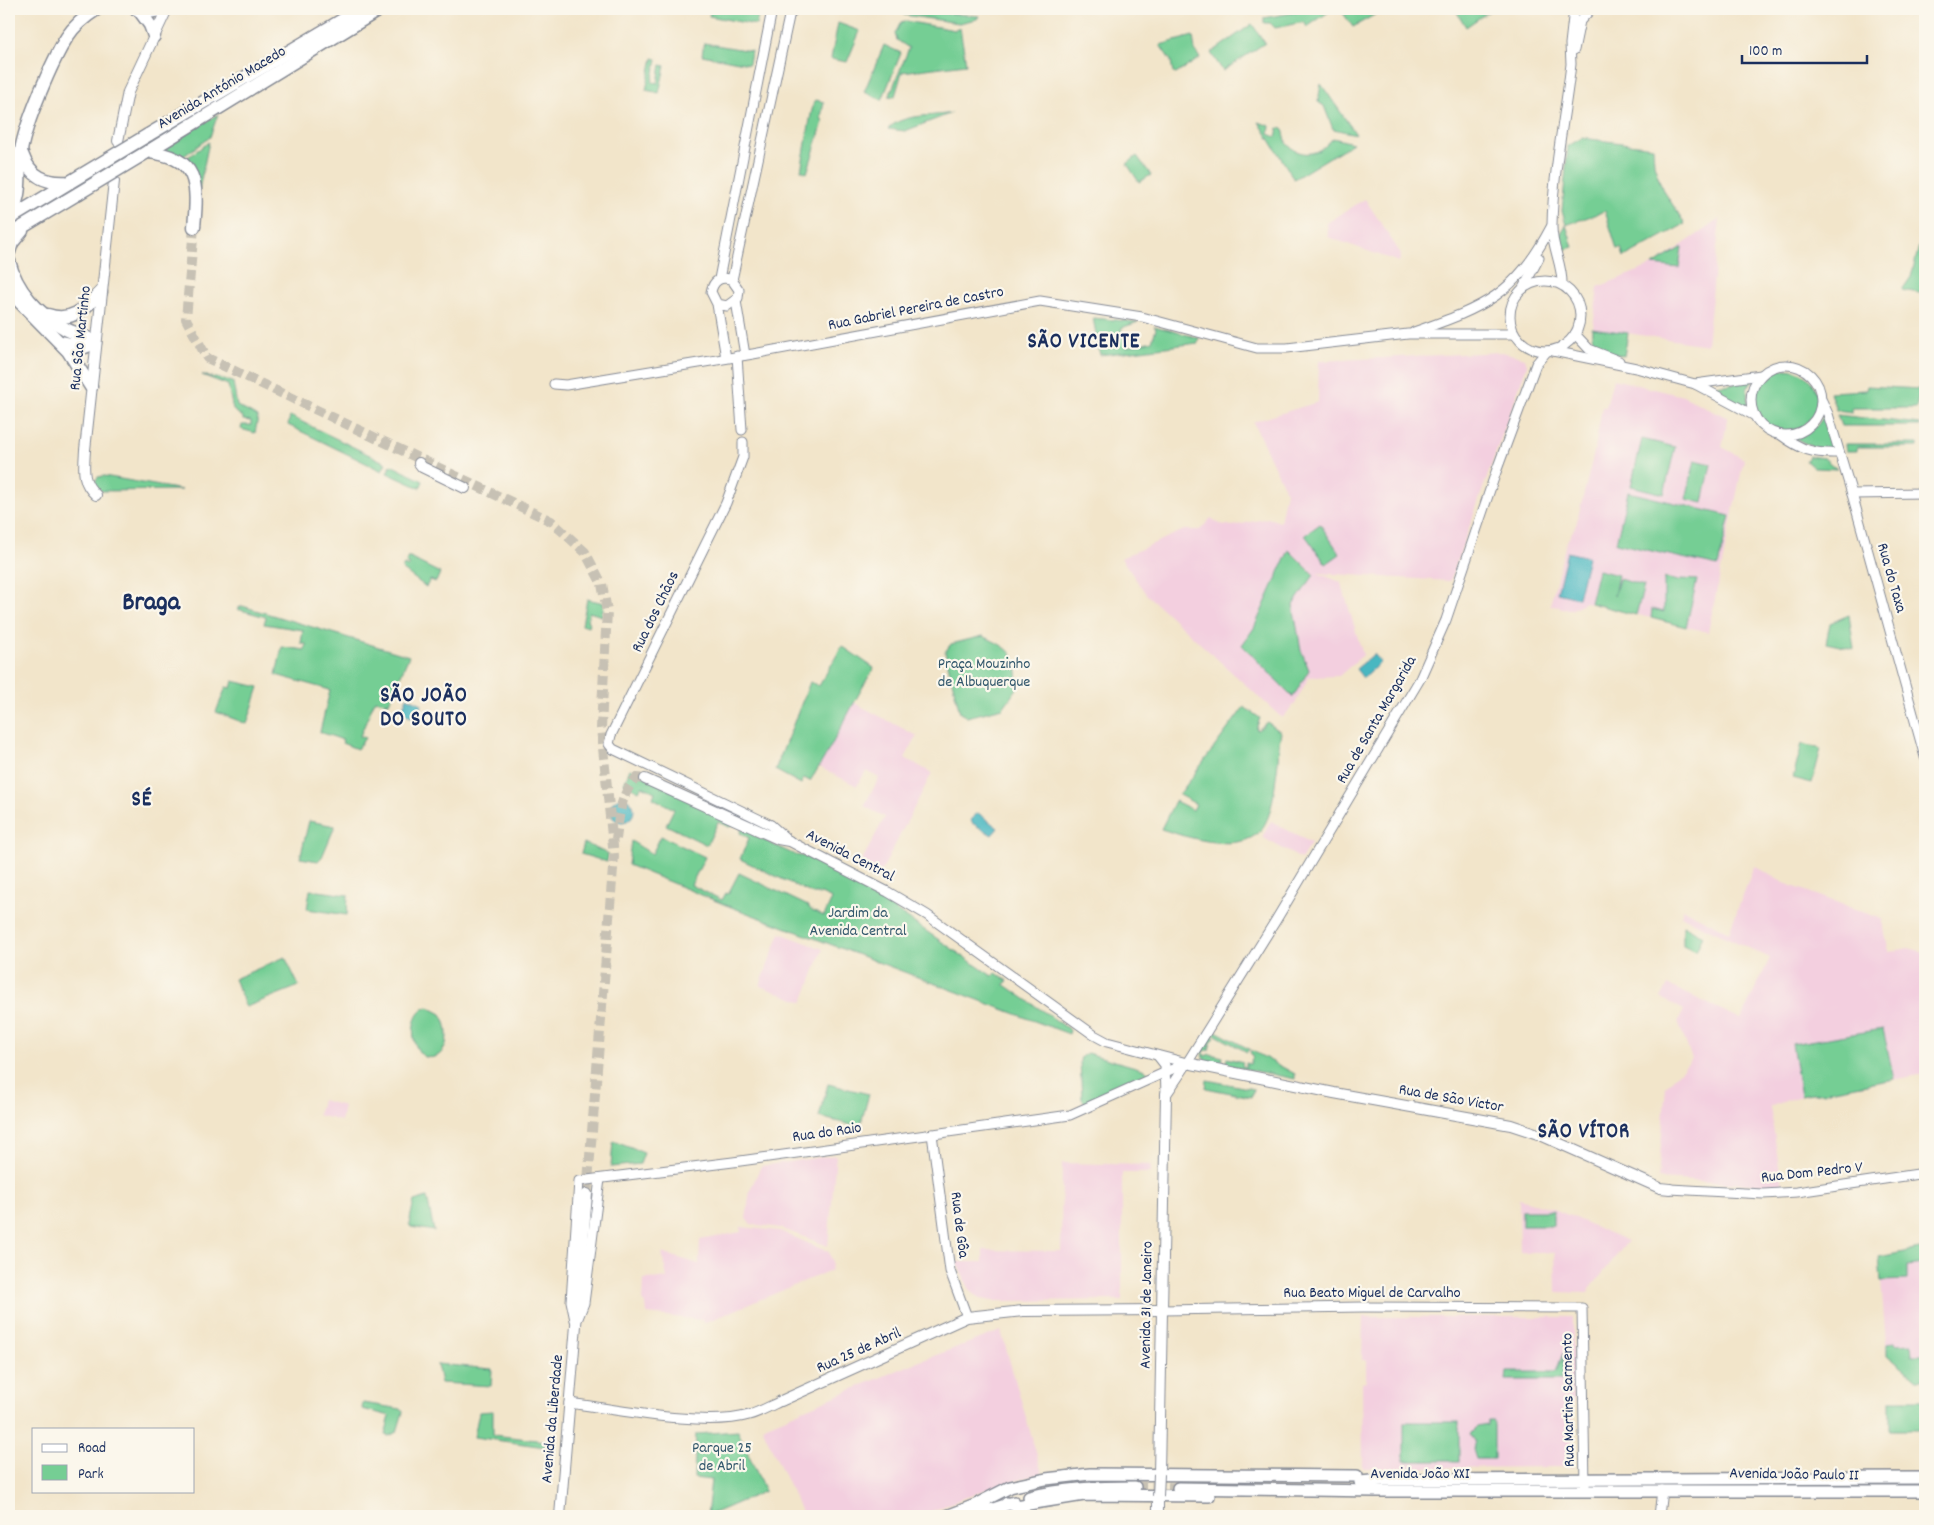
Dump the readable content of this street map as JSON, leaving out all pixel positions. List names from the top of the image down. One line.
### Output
{"streets":{"highway":["Avenida António Macedo"],"main road":["Rua São Martinho","Rua de São Victor","Avenida 31 de Janeiro","Rua 25 de Abril","Avenida da Liberdade","Avenida João XXI","Avenida João Paulo II"],"street":["Rua Gabriel Pereira de Castro","Rua do Taxa","Rua dos Chãos","Rua de Santa Margarida","Avenida Central","Rua do Raio","Rua Dom Pedro V","Rua de Gôa","Rua Beato Miguel de Carvalho","Rua Martins Sarmento"]},"crossings":[["Rua dos Chãos","Avenida Central"],["Rua de Santa Margarida","Avenida Central"],["Rua de Santa Margarida","Rua de São Victor"],["Rua de Santa Margarida","Rua do Raio"],["Avenida Central","Rua de São Victor"],["Avenida Central","Rua do Raio"],["Rua de São Victor","Rua do Raio"],["Rua de São Victor","Rua Dom Pedro V"],["Rua do Raio","Rua de Gôa"],["Rua do Raio","Avenida da Liberdade"],["Rua de Gôa","Rua 25 de Abril"],["Rua Beato Miguel de Carvalho","Avenida 31 de Janeiro"],["Rua Beato Miguel de Carvalho","Rua 25 de Abril"],["Rua Beato Miguel de Carvalho","Rua Martins Sarmento"],["Avenida 31 de Janeiro","Rua 25 de Abril"],["Rua 25 de Abril","Avenida da Liberdade"],["Rua Martins Sarmento","Avenida João XXI"],["Avenida João XXI","Avenida João Paulo II"]],"districts":["SÃO VICENTE","Braga","SÃO JOÃO DO SOUTO","SÉ","SÃO VÍTOR"],"parks":["Praça Mouzinho de Albuquerque","Jardim da Avenida Central","Parque 25 de Abril"],"legend":["Road","Park"],"scale_bar":"100 m"}
